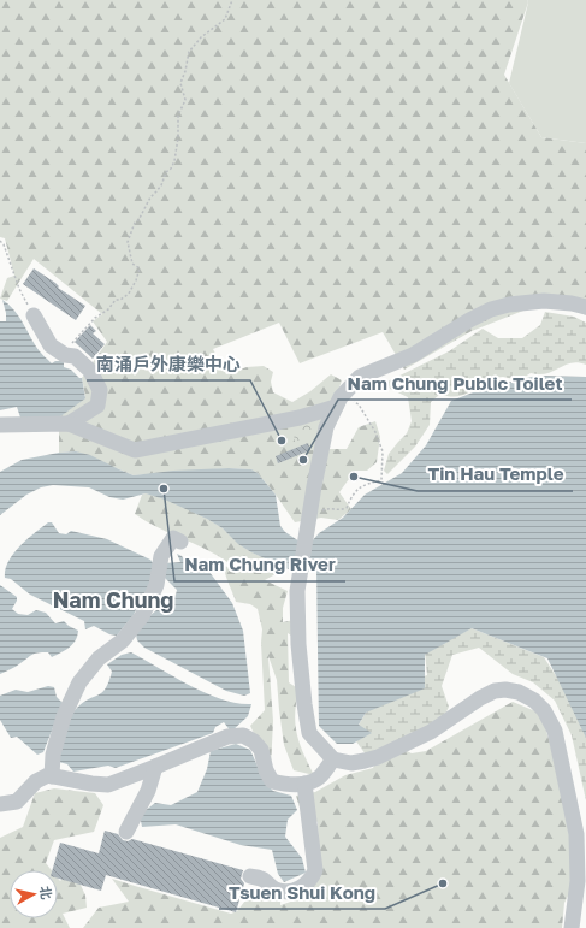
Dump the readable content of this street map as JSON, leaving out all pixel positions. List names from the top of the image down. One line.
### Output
{"districts":["Nam Chung"],"places":["南涌戶外康樂中心","Nam Chung Public Toilet","Tin Hau Temple","Nam Chung River","Tsuen Shui Kong"],"north":"right"}
